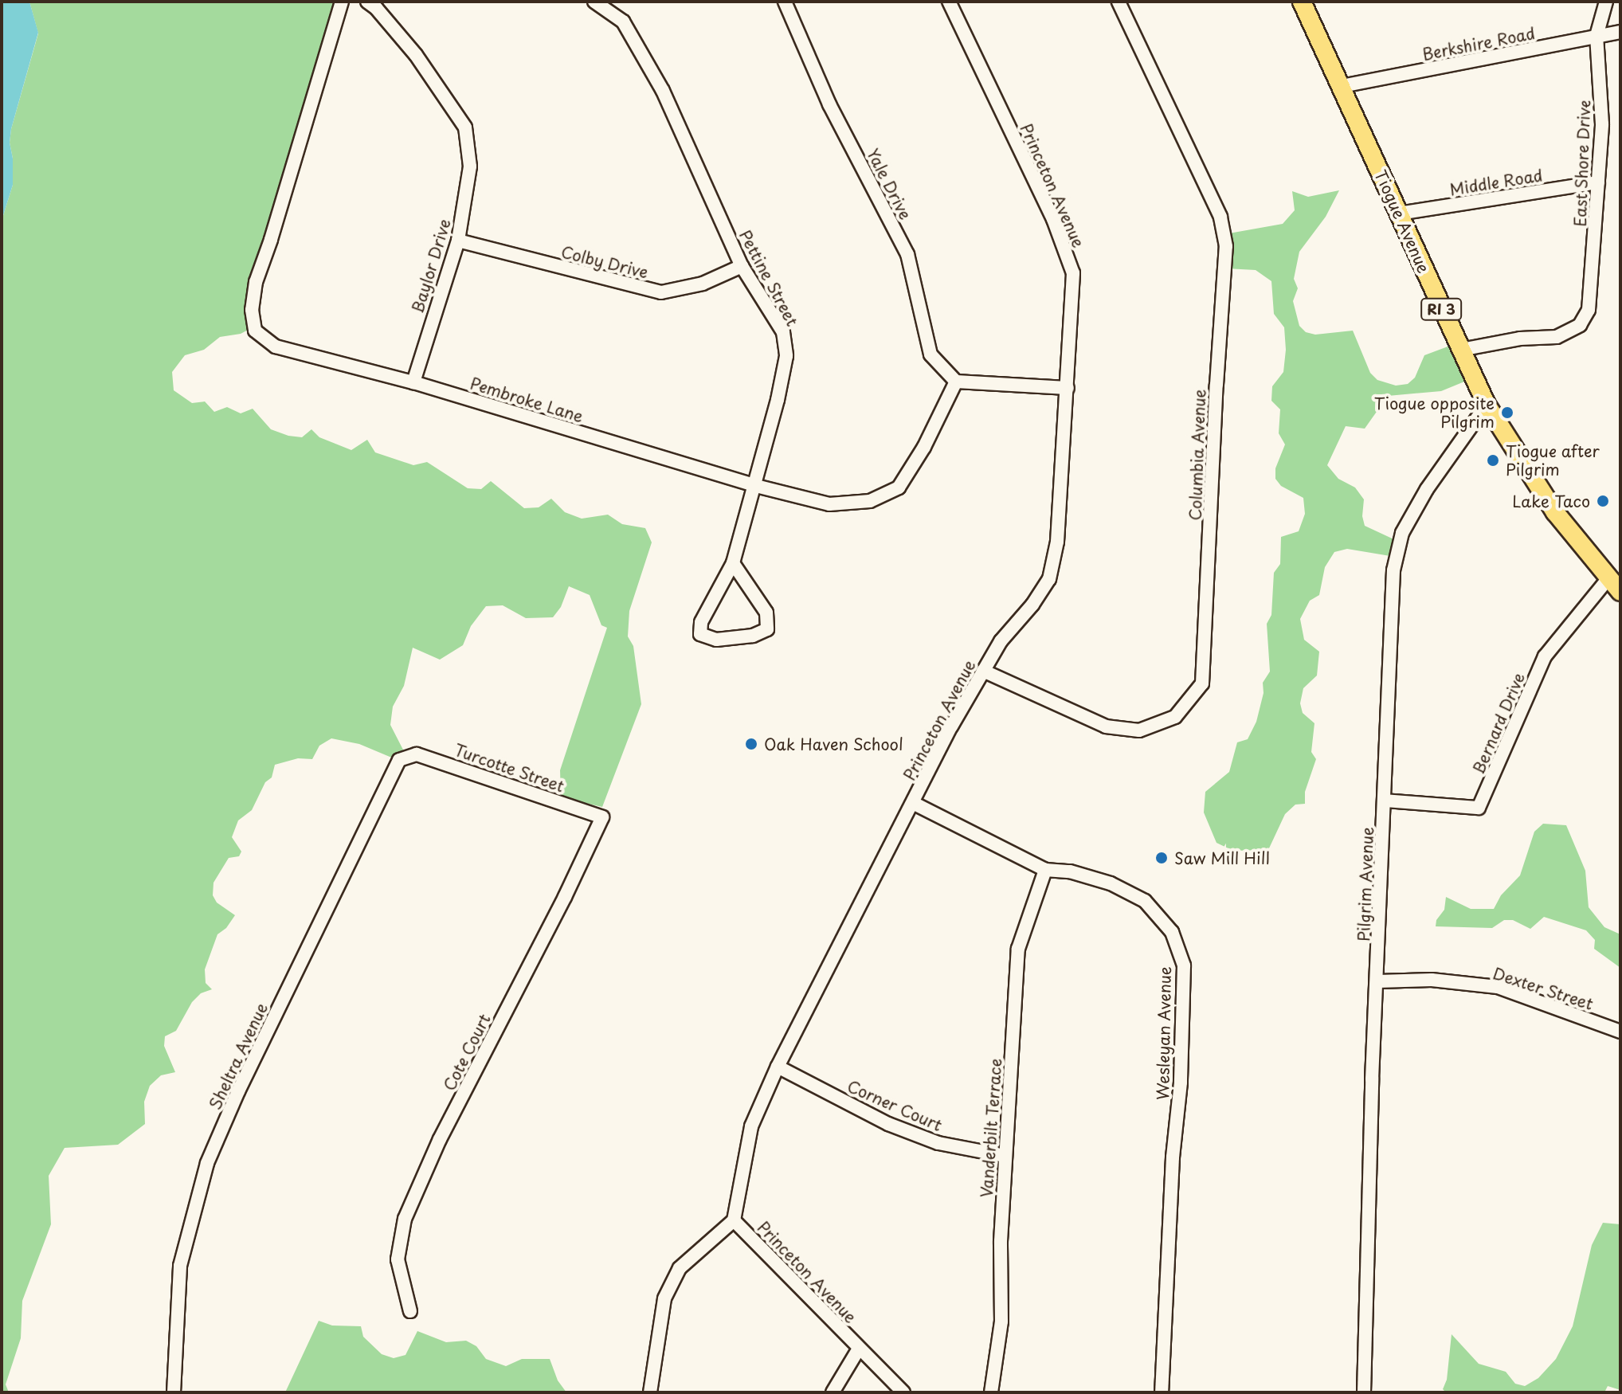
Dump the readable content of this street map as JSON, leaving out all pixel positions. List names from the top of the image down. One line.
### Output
{"streets":{"main road":["Tiogue Avenue","RI 3"],"street":["Berkshire Road","East Shore Drive","Middle Road","Yale Drive","Princeton Avenue","Colby Drive","Baylor Drive","Pettine Street","Pembroke Lane","Columbia Avenue","Bernard Drive","Turcotte Street","Pilgrim Avenue","Dexter Street","Wesleyan Avenue","Cote Court","Sheltra Avenue","Corner Court","Vanderbilt Terrace"]},"crossings":[["Berkshire Road","East Shore Drive"],["Berkshire Road","Tiogue Avenue"],["East Shore Drive","Middle Road"],["East Shore Drive","Tiogue Avenue"],["Middle Road","Tiogue Avenue"],["Yale Drive","Pembroke Lane"],["Princeton Avenue","Columbia Avenue"],["Princeton Avenue","Wesleyan Avenue"],["Princeton Avenue","Corner Court"],["Tiogue Avenue","Bernard Drive"],["Tiogue Avenue","Pilgrim Avenue"],["Colby Drive","Baylor Drive"],["Colby Drive","Pettine Street"],["Baylor Drive","Pembroke Lane"],["Pettine Street","Pembroke Lane"],["Bernard Drive","Pilgrim Avenue"],["Turcotte Street","Cote Court"],["Turcotte Street","Sheltra Avenue"],["Pilgrim Avenue","Dexter Street"],["Wesleyan Avenue","Vanderbilt Terrace"],["Corner Court","Vanderbilt Terrace"]],"places":["Tiogue opposite Pilgrim","Tiogue after Pilgrim","Lake Taco","Oak Haven School","Saw Mill Hill"]}
